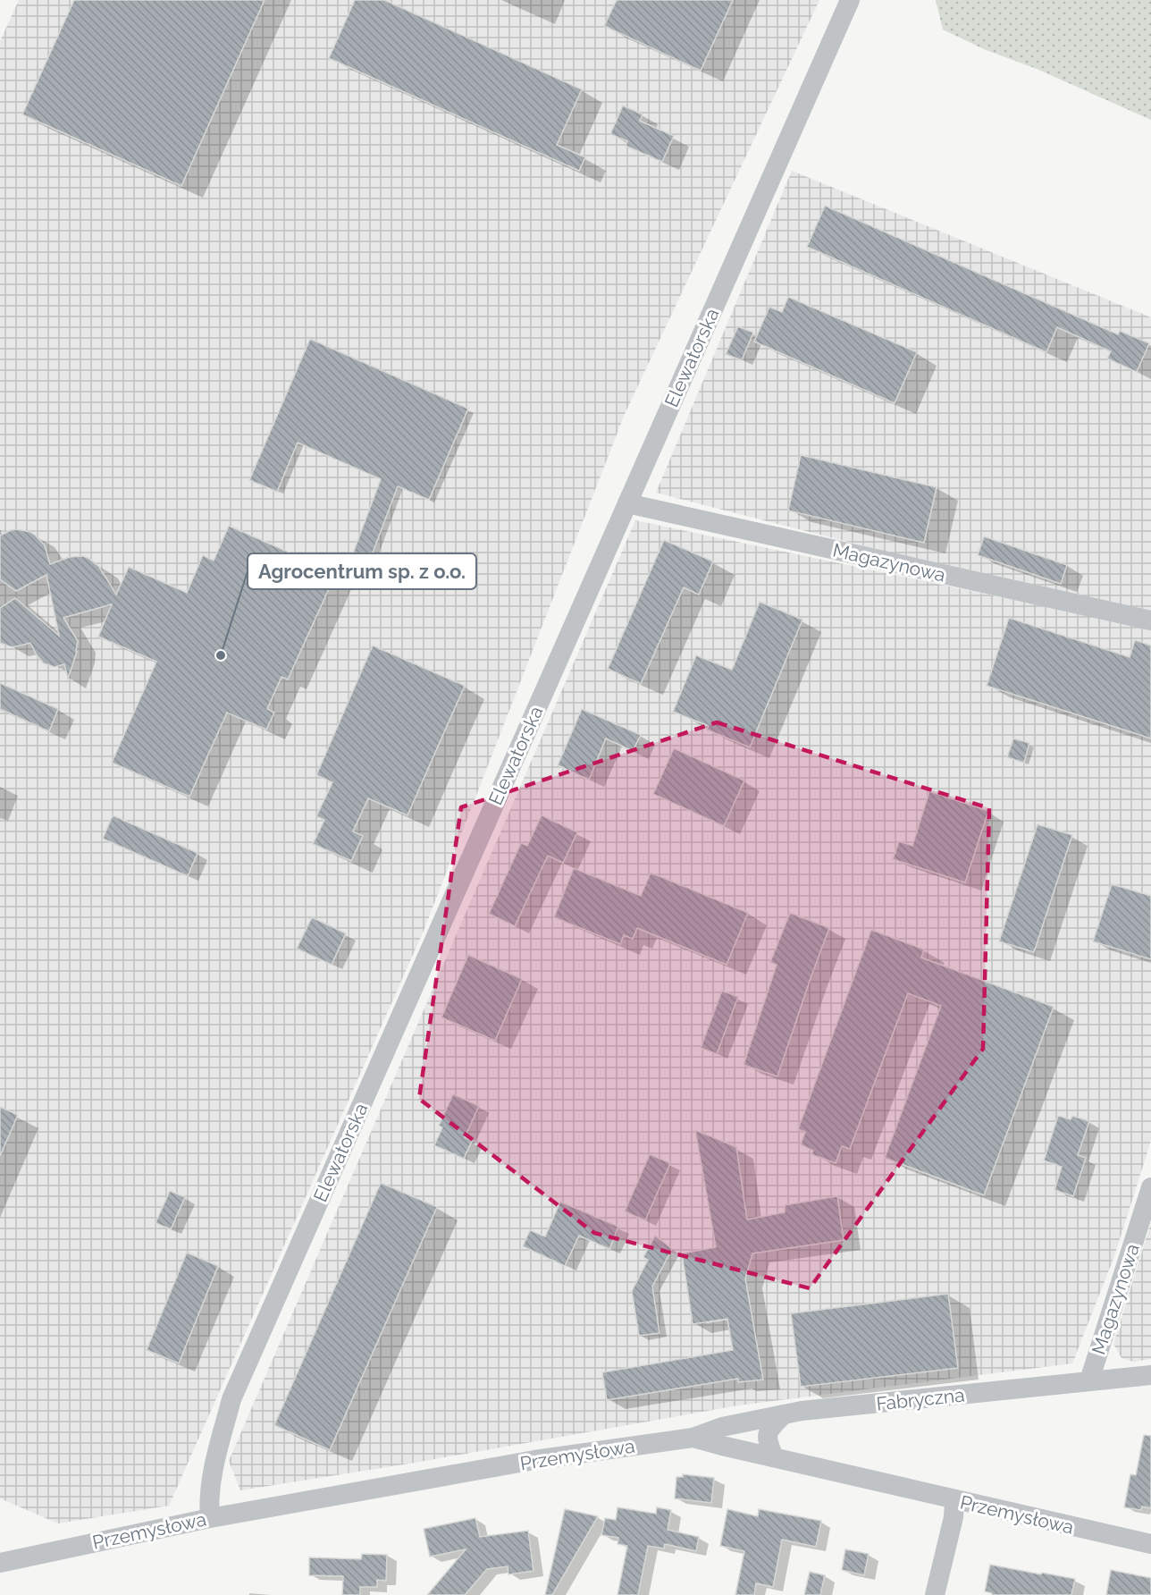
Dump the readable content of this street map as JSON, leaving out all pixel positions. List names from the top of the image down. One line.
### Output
{"streets":{"street":["Elewatorska","Magazynowa","Fabryczna","Przemysłowa"]},"crossings":[["Elewatorska","Magazynowa"],["Elewatorska","Przemysłowa"],["Magazynowa","Fabryczna"],["Fabryczna","Przemysłowa"]],"places":["Agrocentrum sp. z o.o."]}
